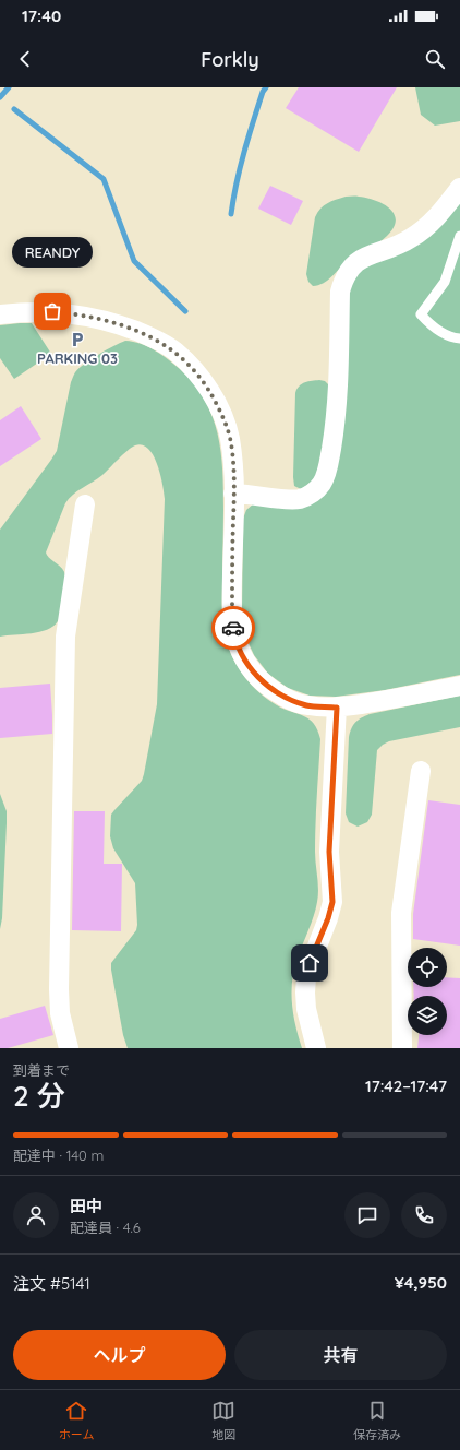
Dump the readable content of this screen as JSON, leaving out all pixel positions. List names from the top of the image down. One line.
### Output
{"places":{"other":["REANDY"],"parking":["PARKING 03"]},"page":{"status":"17:40","header":"Forkly","bubble":"REANDY","heading":["2 分","到着まで","17:42–17:47"],"panel":["田中","配達員 · 4.6","注文 #5141","¥4,950"],"bar":"配達中 · 140 m","buttons":["ヘルプ","共有"],"tabs":["ホーム","地図","保存済み"]}}
